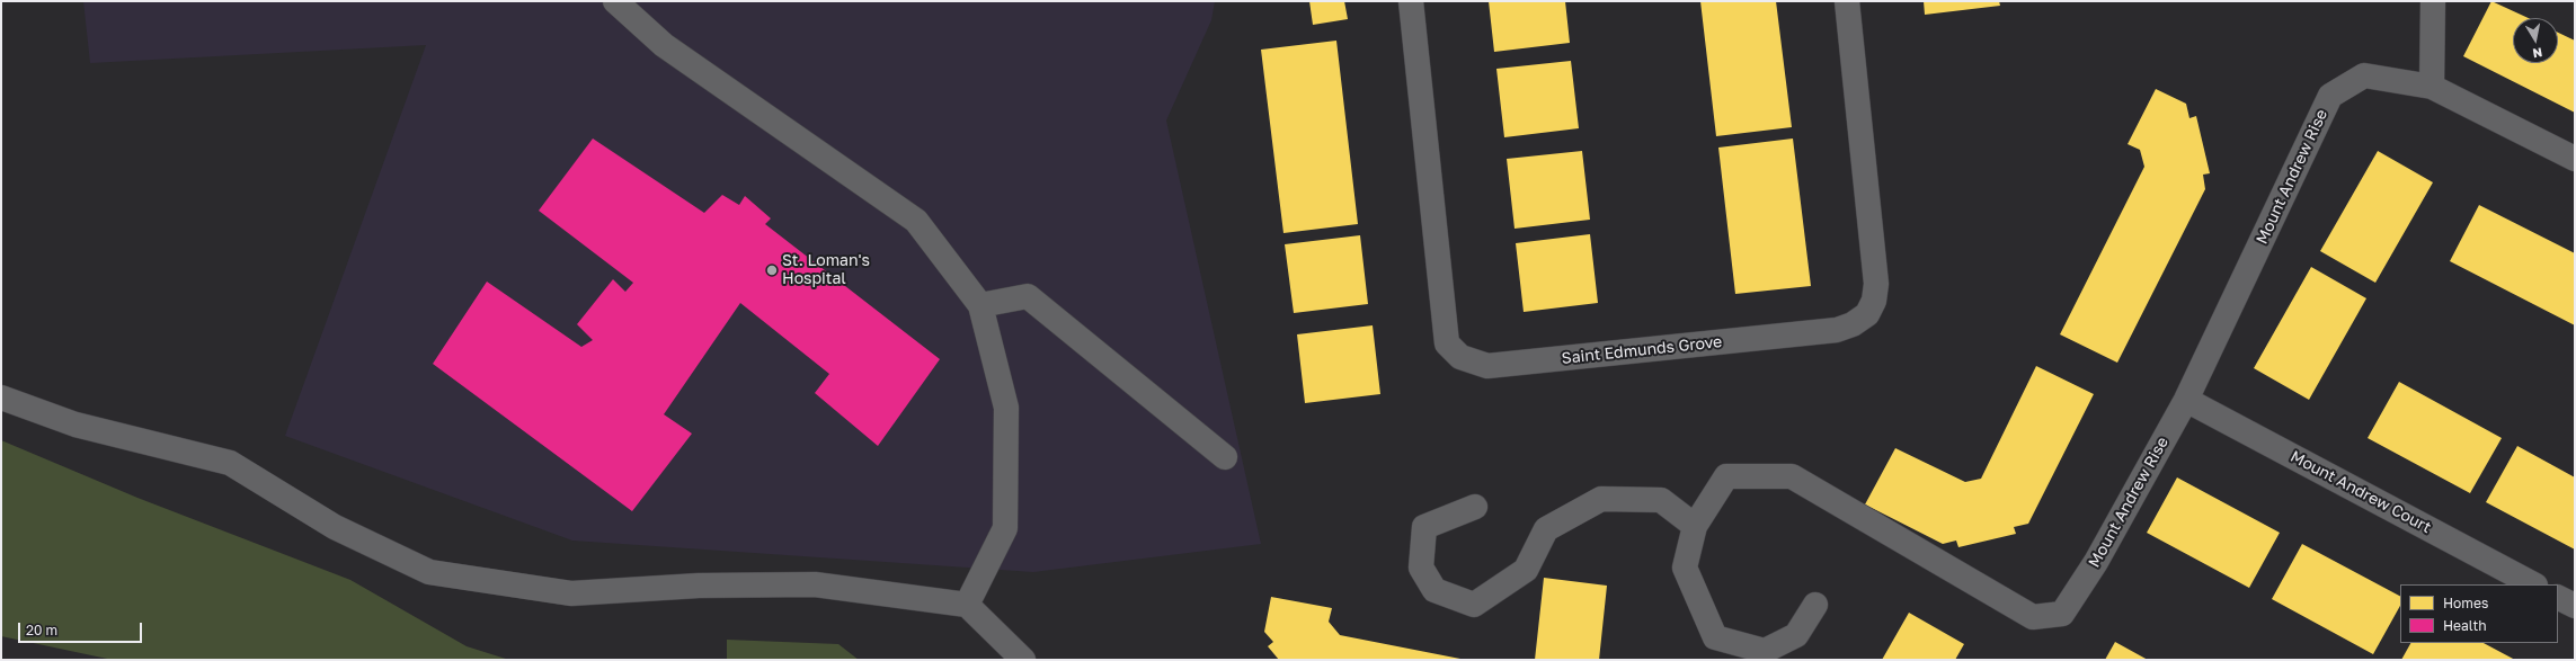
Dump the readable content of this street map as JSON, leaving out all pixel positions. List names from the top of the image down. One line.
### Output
{"streets":{"street":["Mount Andrew Rise","Saint Edmunds Grove","Mount Andrew Court"]},"crossings":[["Mount Andrew Rise","Mount Andrew Court"]],"places":["St. Loman's Hospital"],"legend":["Homes","Health"],"scale_bar":"20 m","north":"bottom"}
